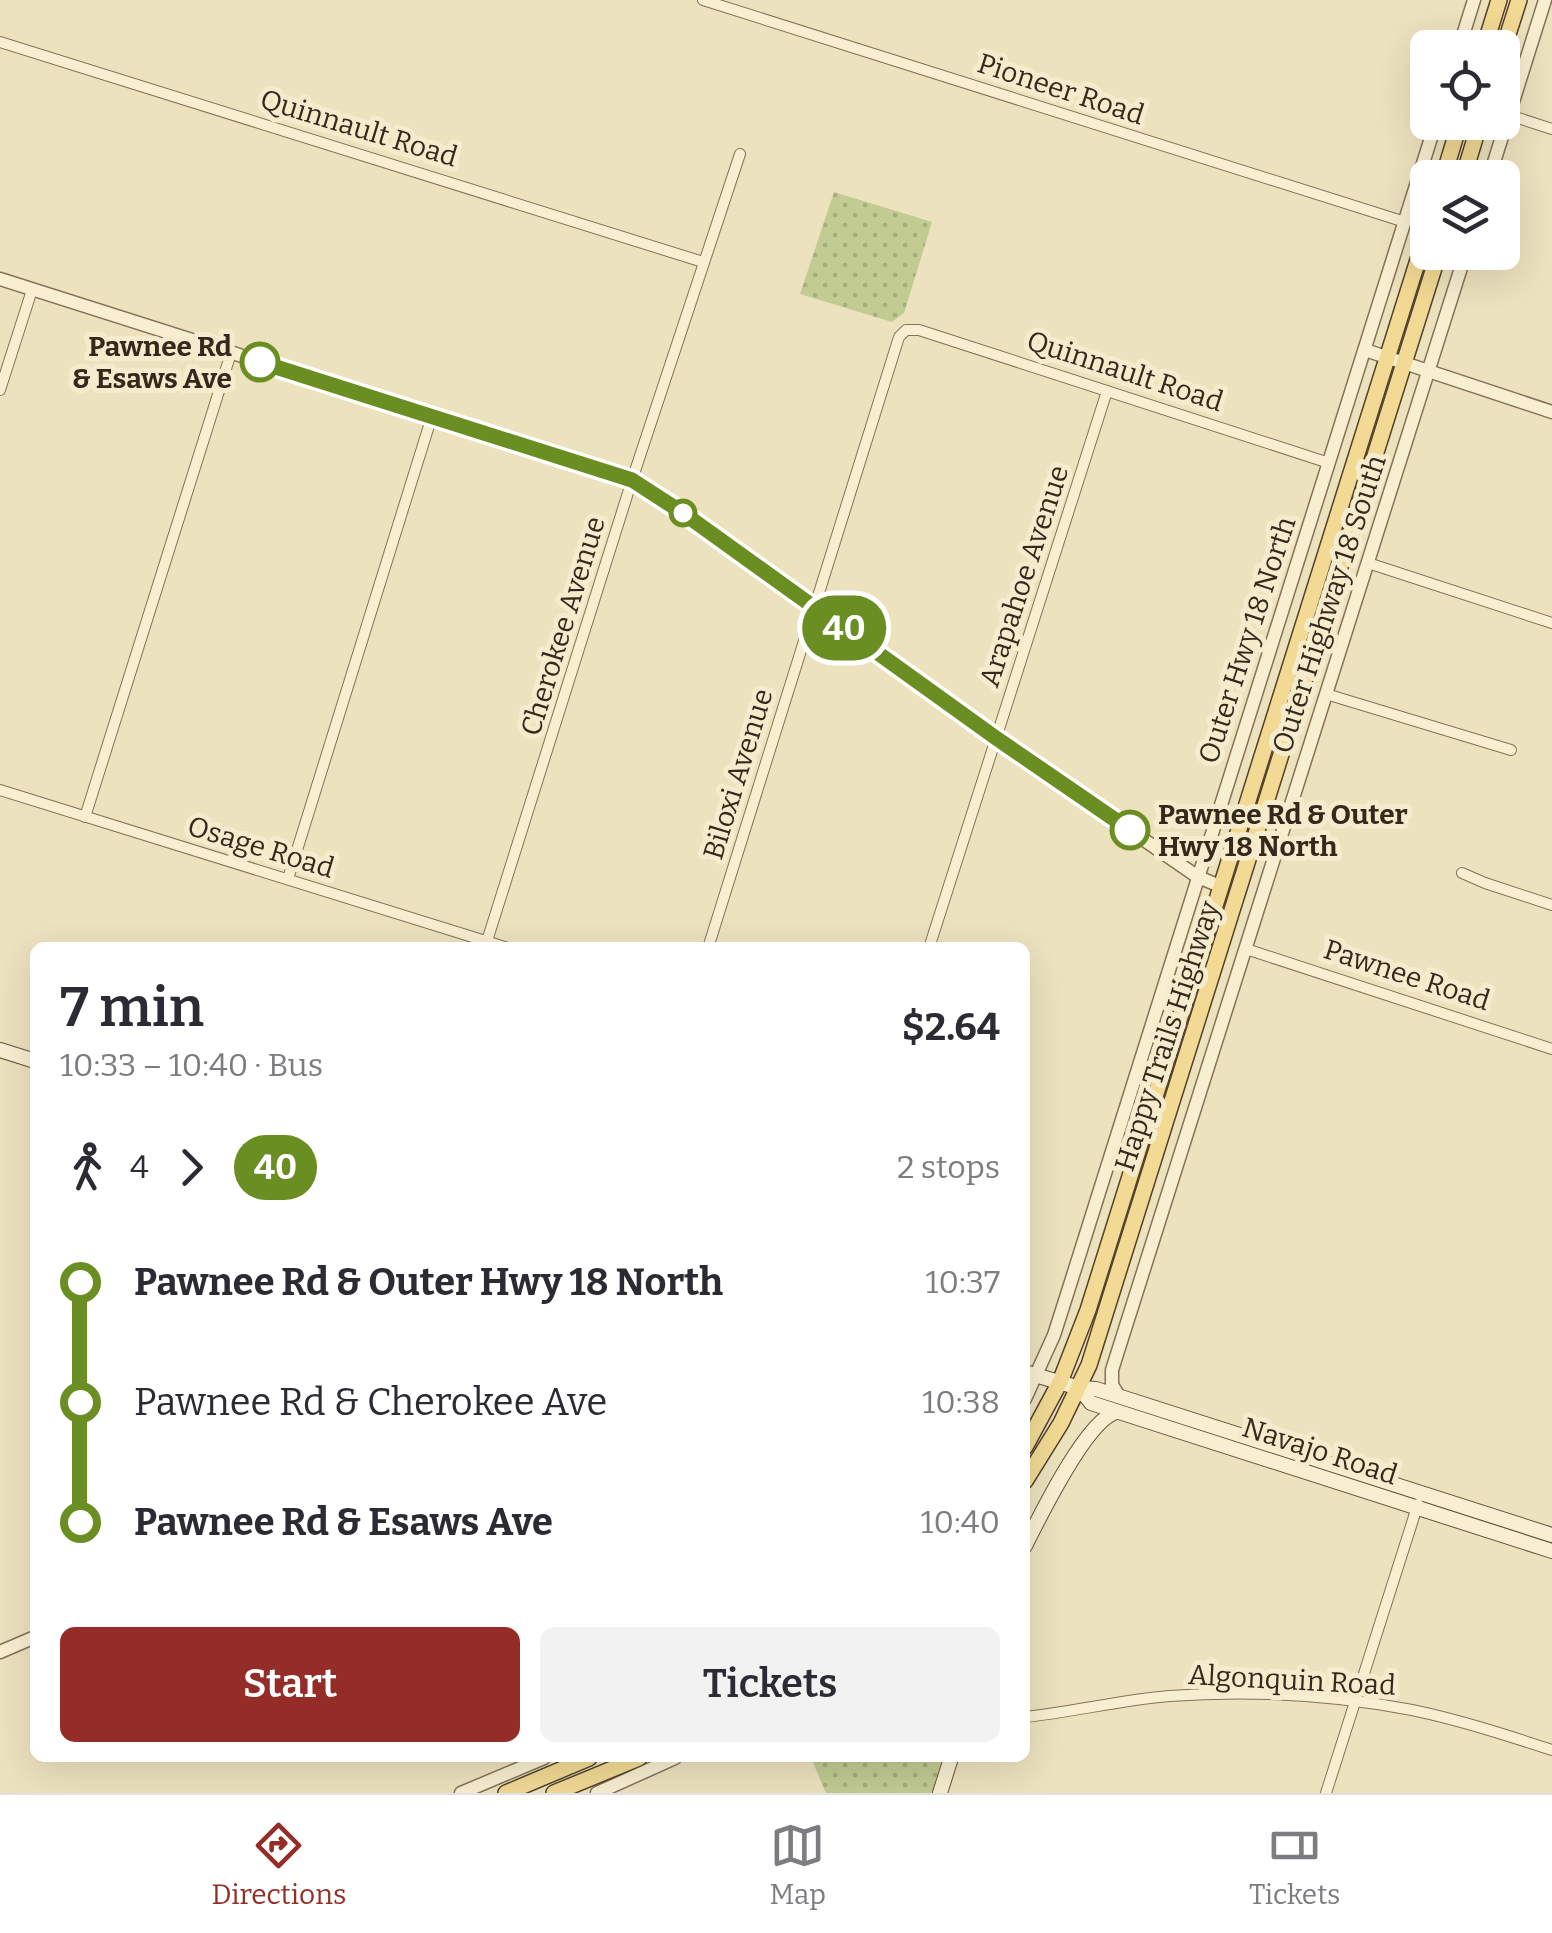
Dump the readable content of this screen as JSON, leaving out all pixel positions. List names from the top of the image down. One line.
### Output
{"streets":{"main road":["Happy Trails Highway","Navajo Road"],"street":["Pioneer Road","Quinnault Road","Arapahoe Avenue","Outer Highway 18 South","Cherokee Avenue","Outer Hwy 18 North","Biloxi Avenue","Osage Road","Pawnee Road","Algonquin Road"]},"crossings":[["Pioneer Road","Outer Hwy 18 North"],["Quinnault Road","Arapahoe Avenue"],["Quinnault Road","Cherokee Avenue"],["Quinnault Road","Outer Hwy 18 North"],["Quinnault Road","Biloxi Avenue"],["Outer Highway 18 South","Pawnee Road"],["Cherokee Avenue","Osage Road"],["Outer Hwy 18 North","Navajo Road"],["Happy Trails Highway","Navajo Road"]],"places":["Pawnee Rd & Esaws Ave","Pawnee Rd & Outer Hwy 18 North"],"lines":["bus line 40"],"page":{"on_map":"40","heading":["7 min","10:33 – 10:40 · Bus","$2.64"],"legs":["4","40","2 stops"],"list":[{"name":"Pawnee Rd & Outer Hwy 18 North","value":"10:37"},{"name":"Pawnee Rd & Cherokee Ave","value":"10:38"},{"name":"Pawnee Rd & Esaws Ave","value":"10:40"}],"buttons":["Start","Tickets"],"tabs":["Directions","Map","Tickets"]}}
